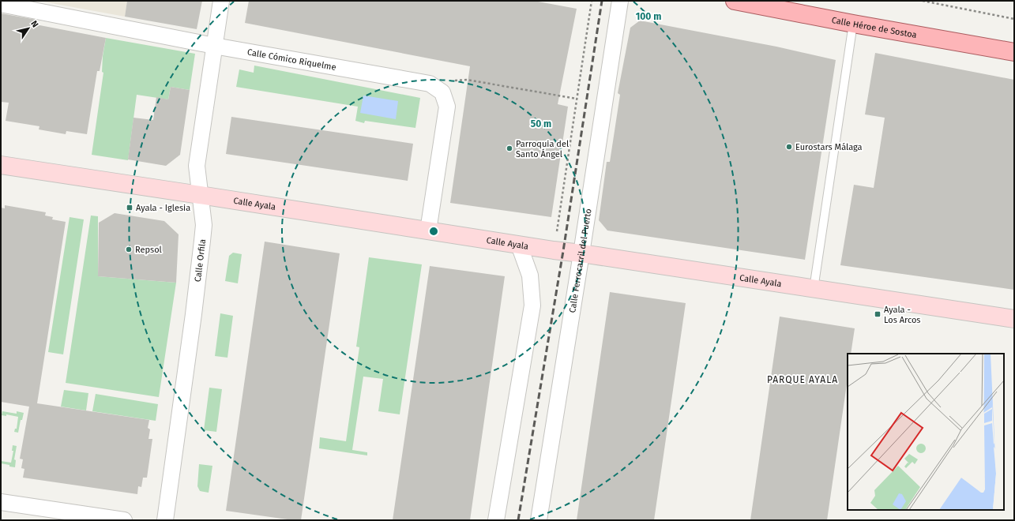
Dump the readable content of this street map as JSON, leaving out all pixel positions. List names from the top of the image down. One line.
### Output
{"streets":{"main road":["Calle Héroe de Sostoa","Calle Ayala"],"street":["Calle Cómico Riquelme","Calle Orfila","Calle Ferrocarril del Puerto"]},"crossings":[["Calle Cómico Riquelme","Calle Ayala"],["Calle Cómico Riquelme","Calle Orfila"],["Calle Ayala","Calle Orfila"],["Calle Ayala","Calle Ferrocarril del Puerto"]],"districts":["PARQUE AYALA"],"places":{"other":["Eurostars Málaga","Parroquia del Santo Ángel","Repsol"],"transit":["Ayala - Iglesia","Ayala - Los Arcos"]},"north":"top right","rings":["100 m","50 m"]}
